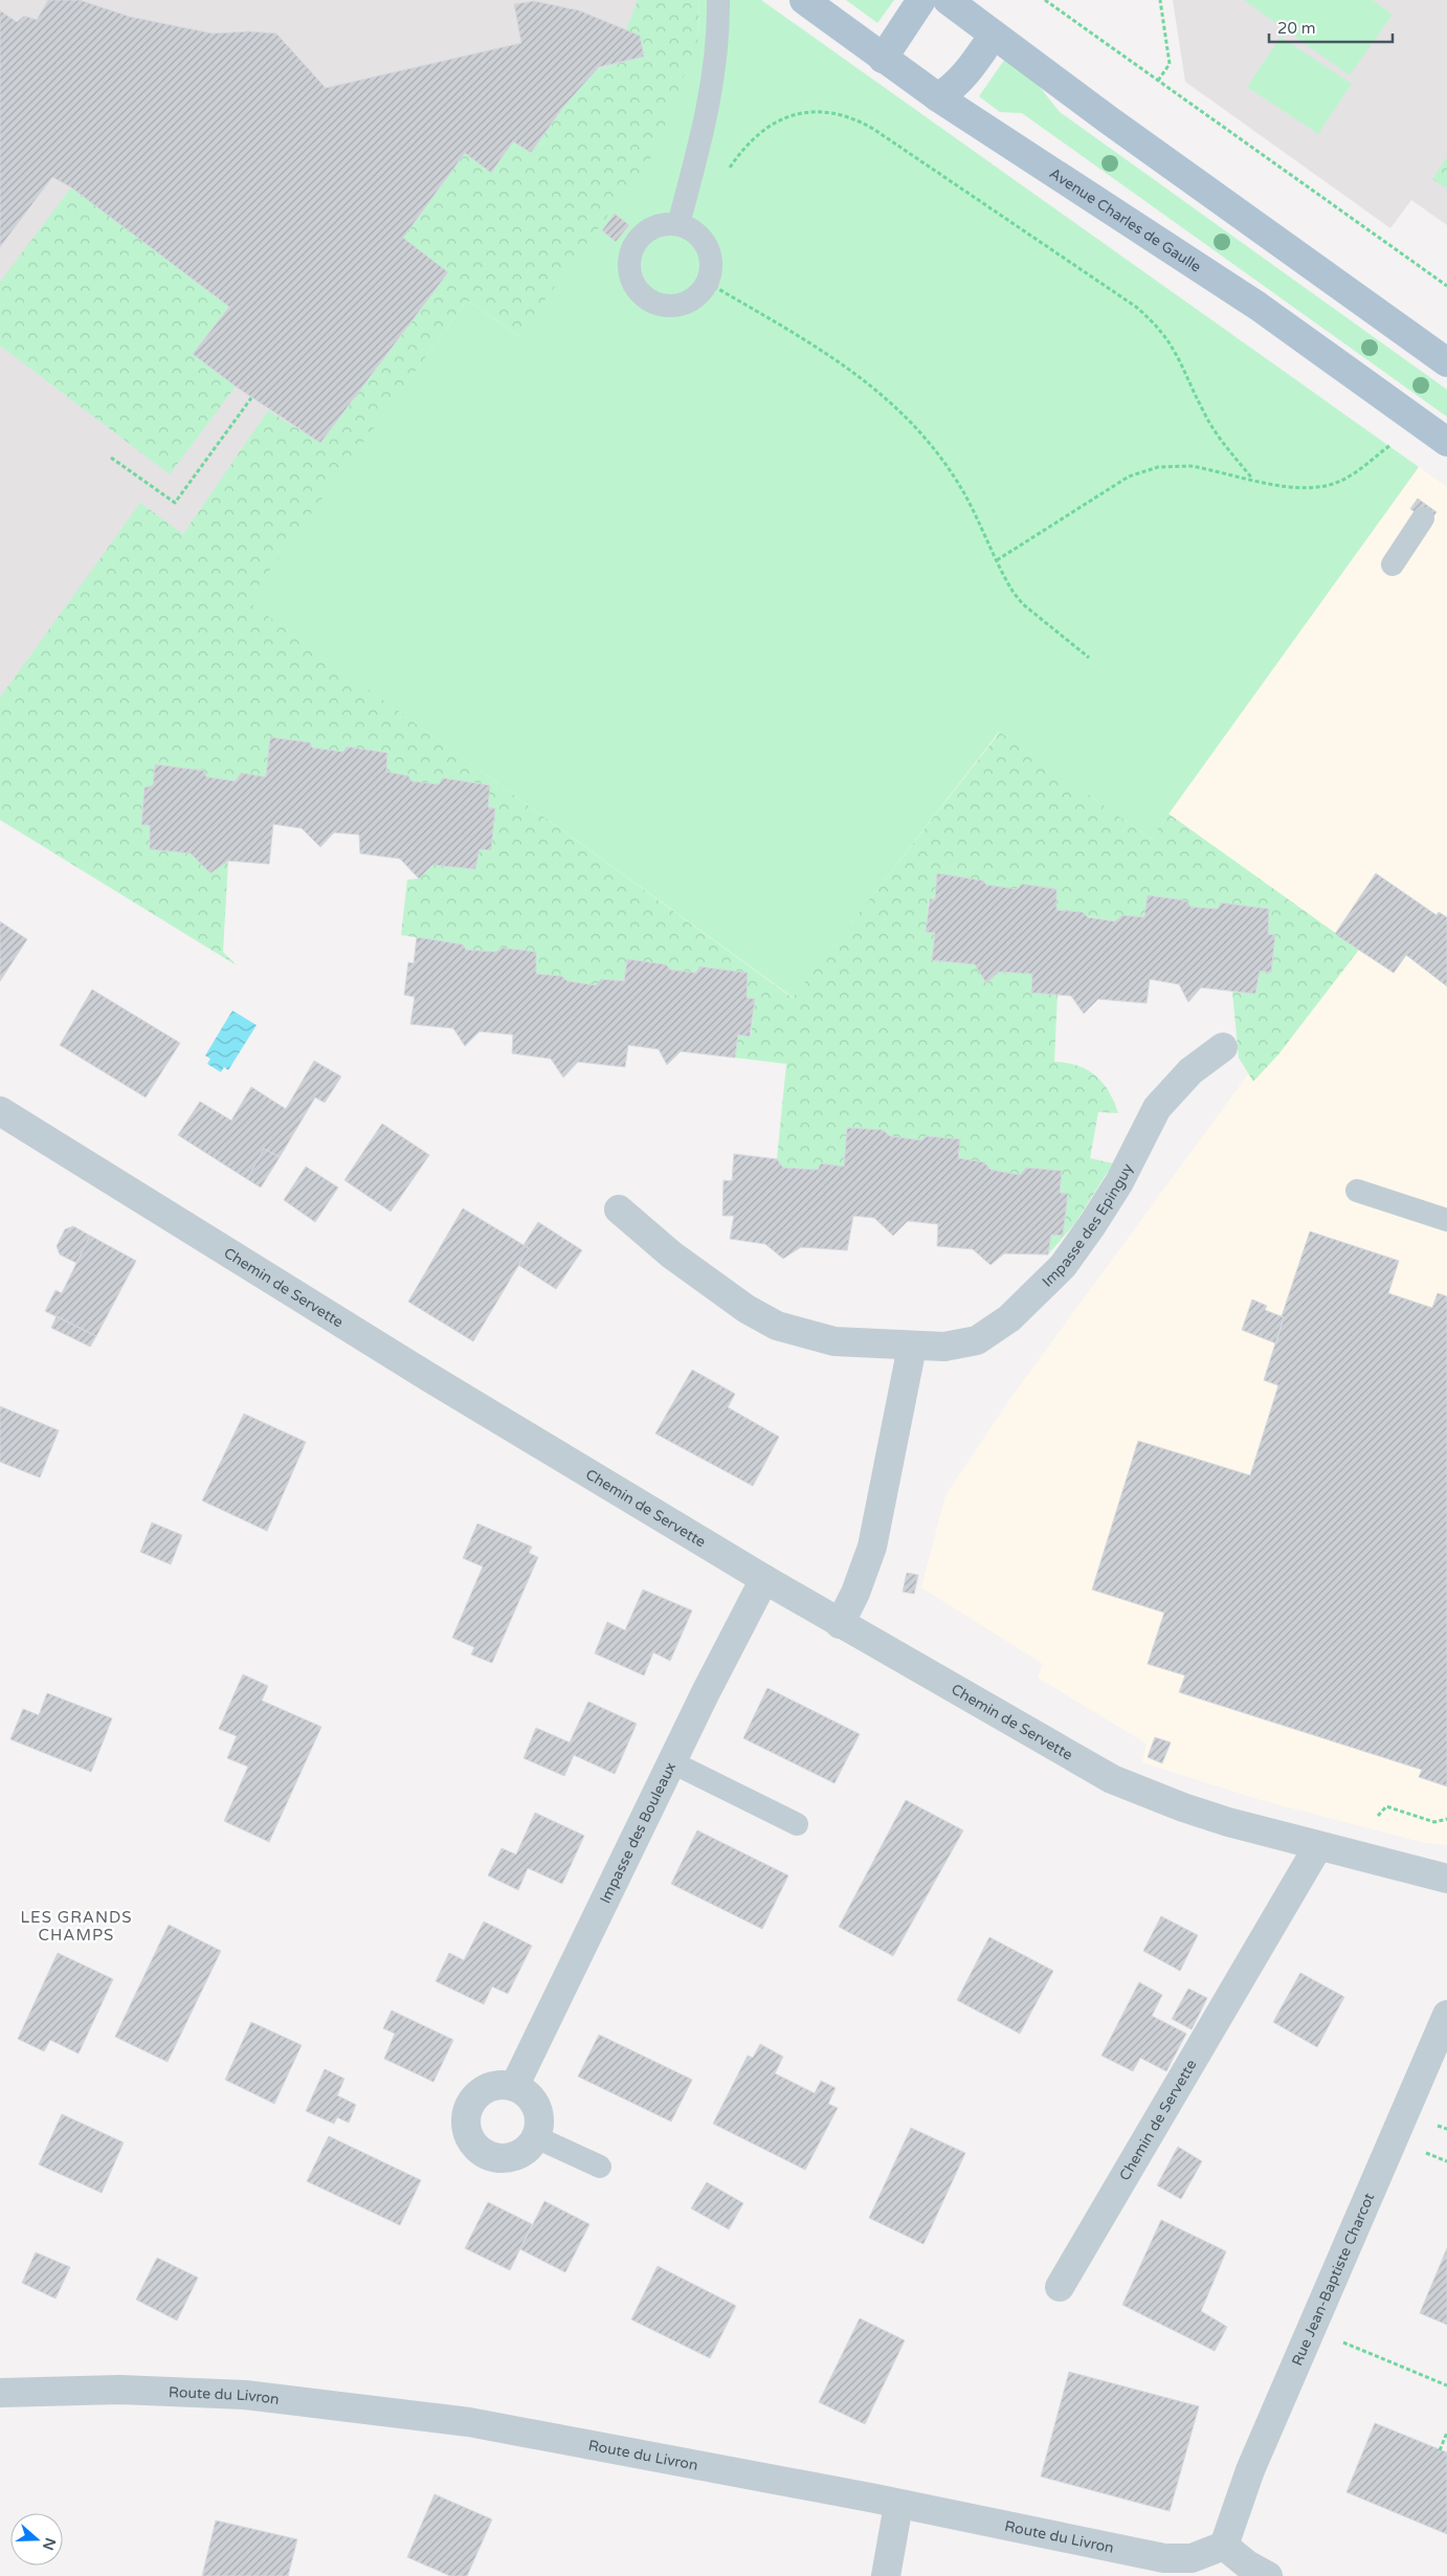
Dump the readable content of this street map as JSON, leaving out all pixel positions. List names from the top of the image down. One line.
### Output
{"streets":{"main road":["Avenue Charles de Gaulle"],"street":["Impasse des Epinguy","Chemin de Servette","Impasse des Bouleaux","Rue Jean-Baptiste Charcot","Route du Livron"]},"crossings":[["Chemin de Servette","Impasse des Bouleaux"],["Rue Jean-Baptiste Charcot","Route du Livron"]],"districts":["LES GRANDS CHAMPS"],"scale_bar":"20 m","north":"right"}
